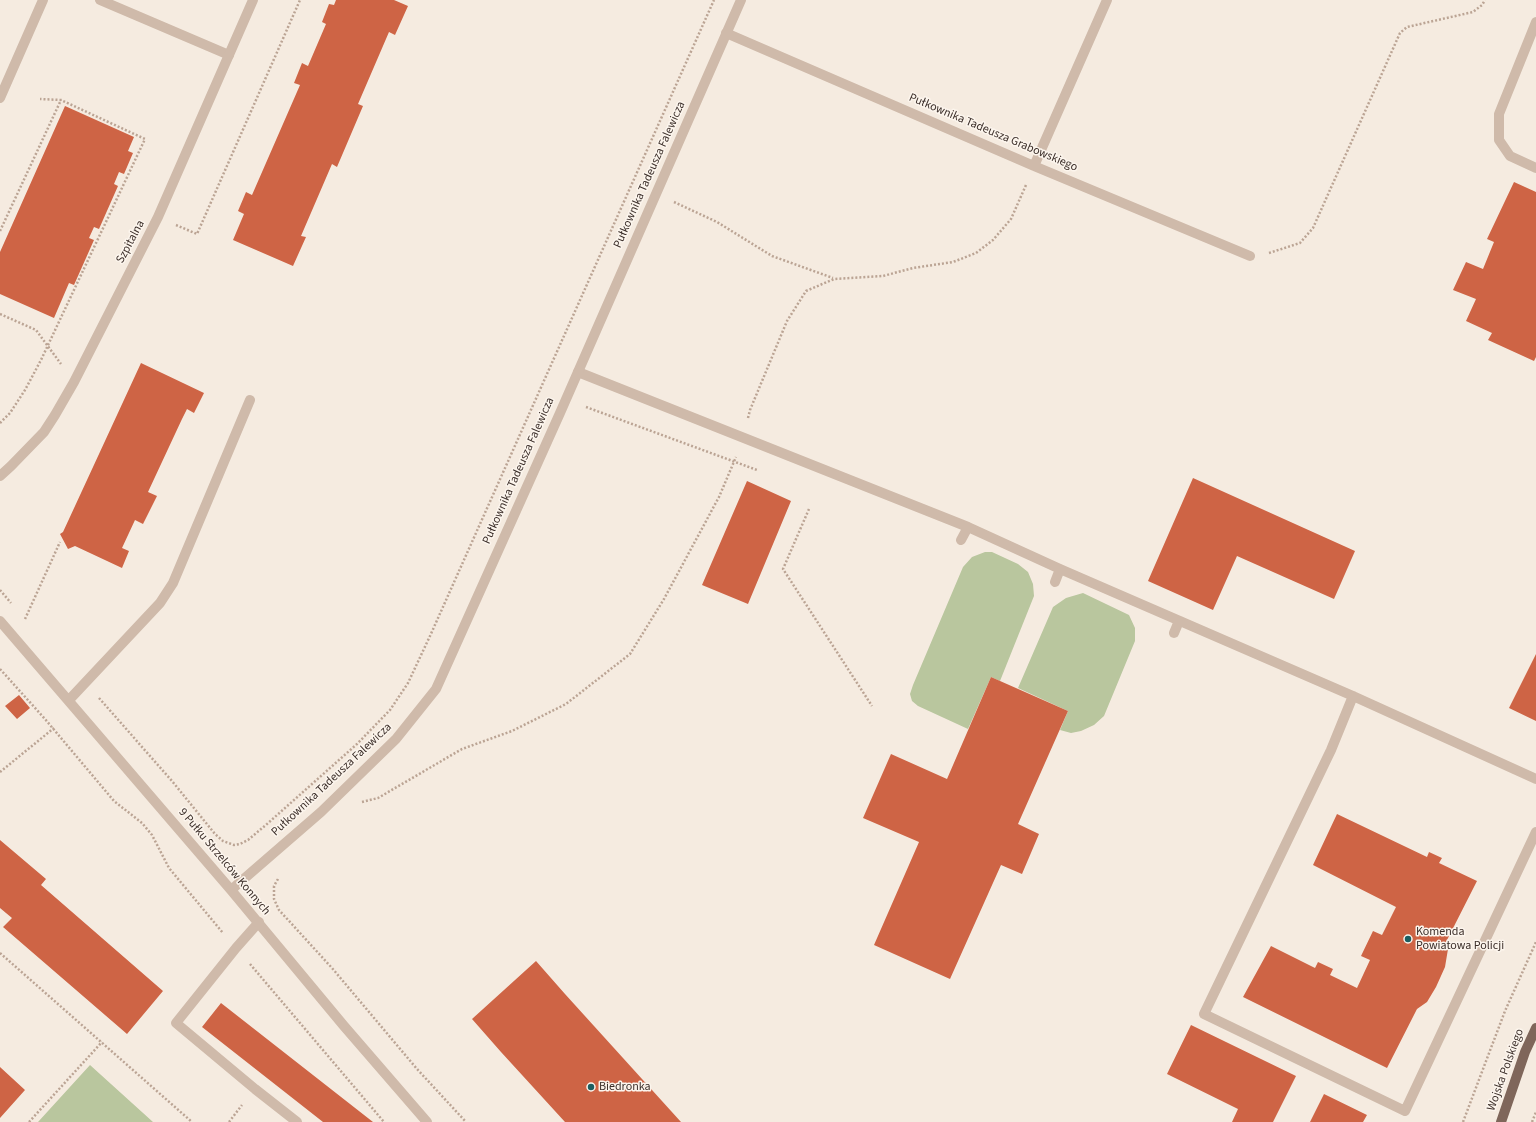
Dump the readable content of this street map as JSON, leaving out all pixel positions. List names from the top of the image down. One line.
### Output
{"streets":{"main road":["Wojska Polskiego"],"street":["Pułkownika Tadeusza Grabowskiego","Pułkownika Tadeusza Falewicza","Szpitalna","9 Pułku Strzelców Konnych"]},"crossings":[["Pułkownika Tadeusza Grabowskiego","Pułkownika Tadeusza Falewicza"],["Pułkownika Tadeusza Falewicza","9 Pułku Strzelców Konnych"]],"places":["Komenda Powiatowa Policji","Biedronka"]}
